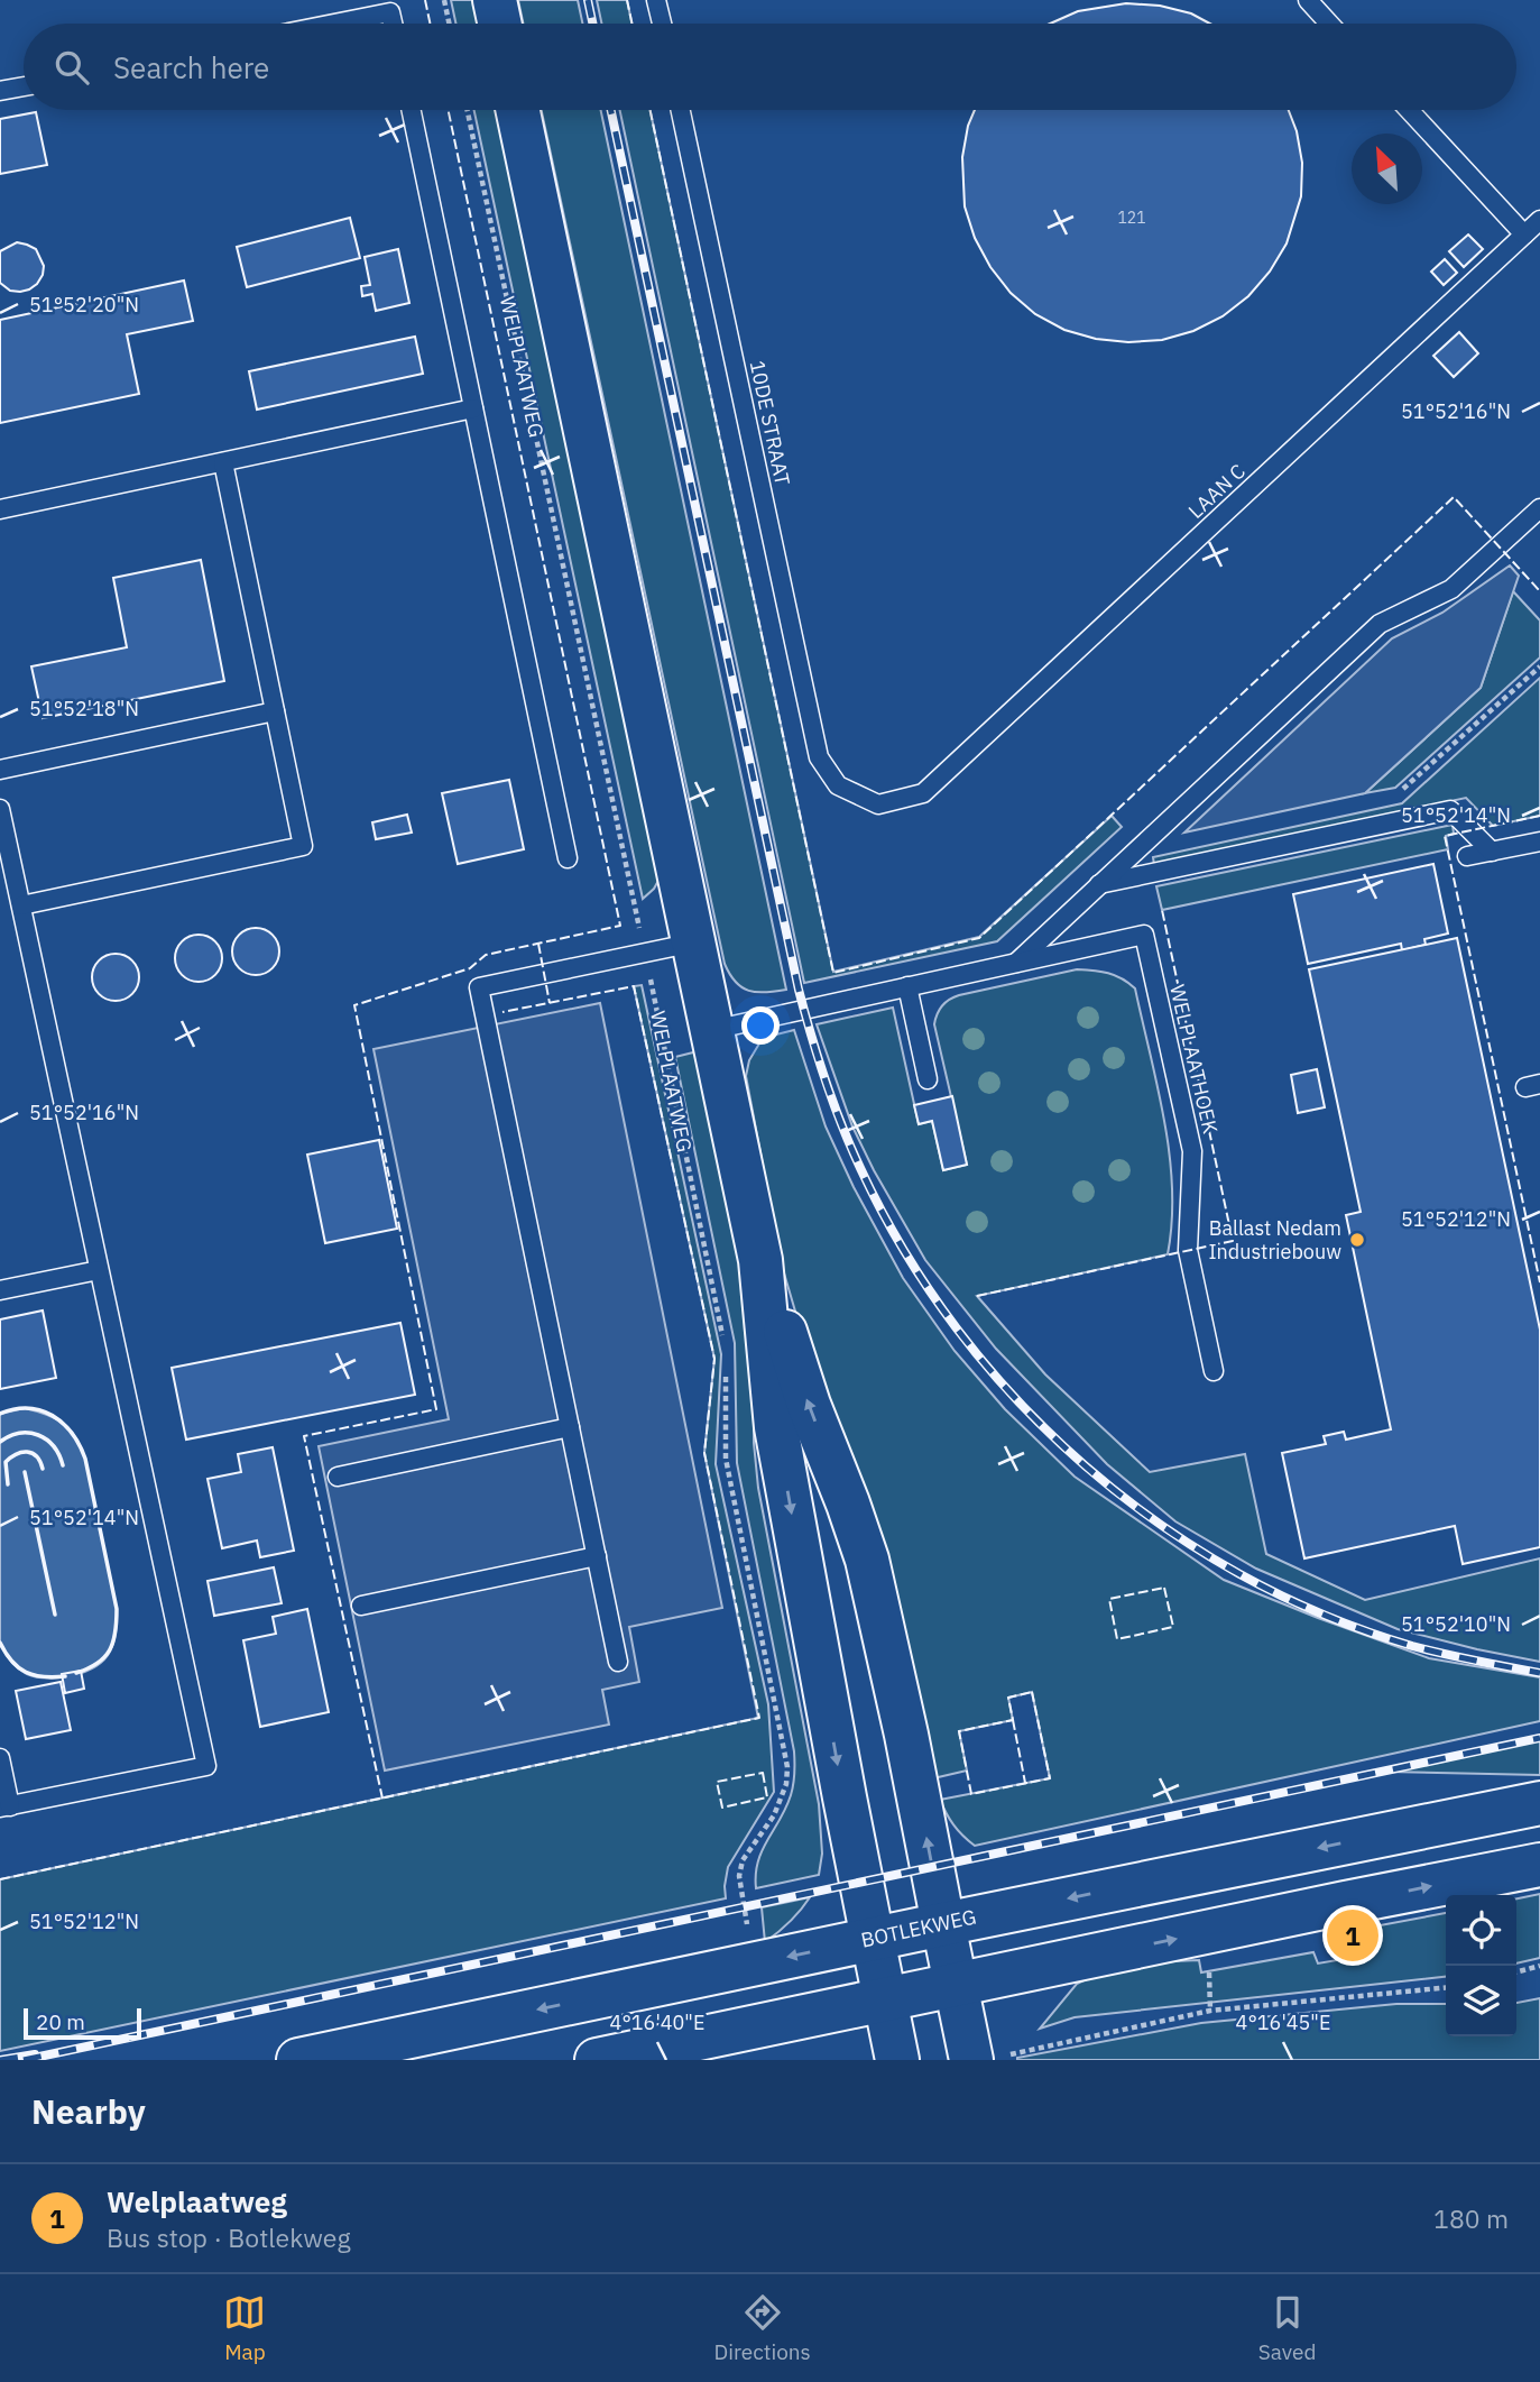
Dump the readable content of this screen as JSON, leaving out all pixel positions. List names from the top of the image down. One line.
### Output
{"streets":{"street":["BOTLEKWEG"],"lane":["10DE STRAAT","LAAN C","WELPLAATHOEK"],"path":["WELPLAATWEG"]},"crossings":[["10DE STRAAT","LAAN C"]],"places":["Ballast Nedam Industriebouw"],"house_numbers":["121"],"scale_bar":"20 m","north":"top left","page":{"search":"Search here","pins":"1","scale":"20 m","heading":"Nearby","list":[{"mark":"1","name":"Welplaatweg","note":"Bus stop · Botlekweg","value":"180 m"}],"nav":["Map","Directions","Saved"]},"coordinates":["51°52'20\"N","51°52'16\"N","51°52'18\"N","51°52'14\"N","51°52'12\"N","51°52'10\"N","4°16'40\"E","4°16'45\"E"]}
